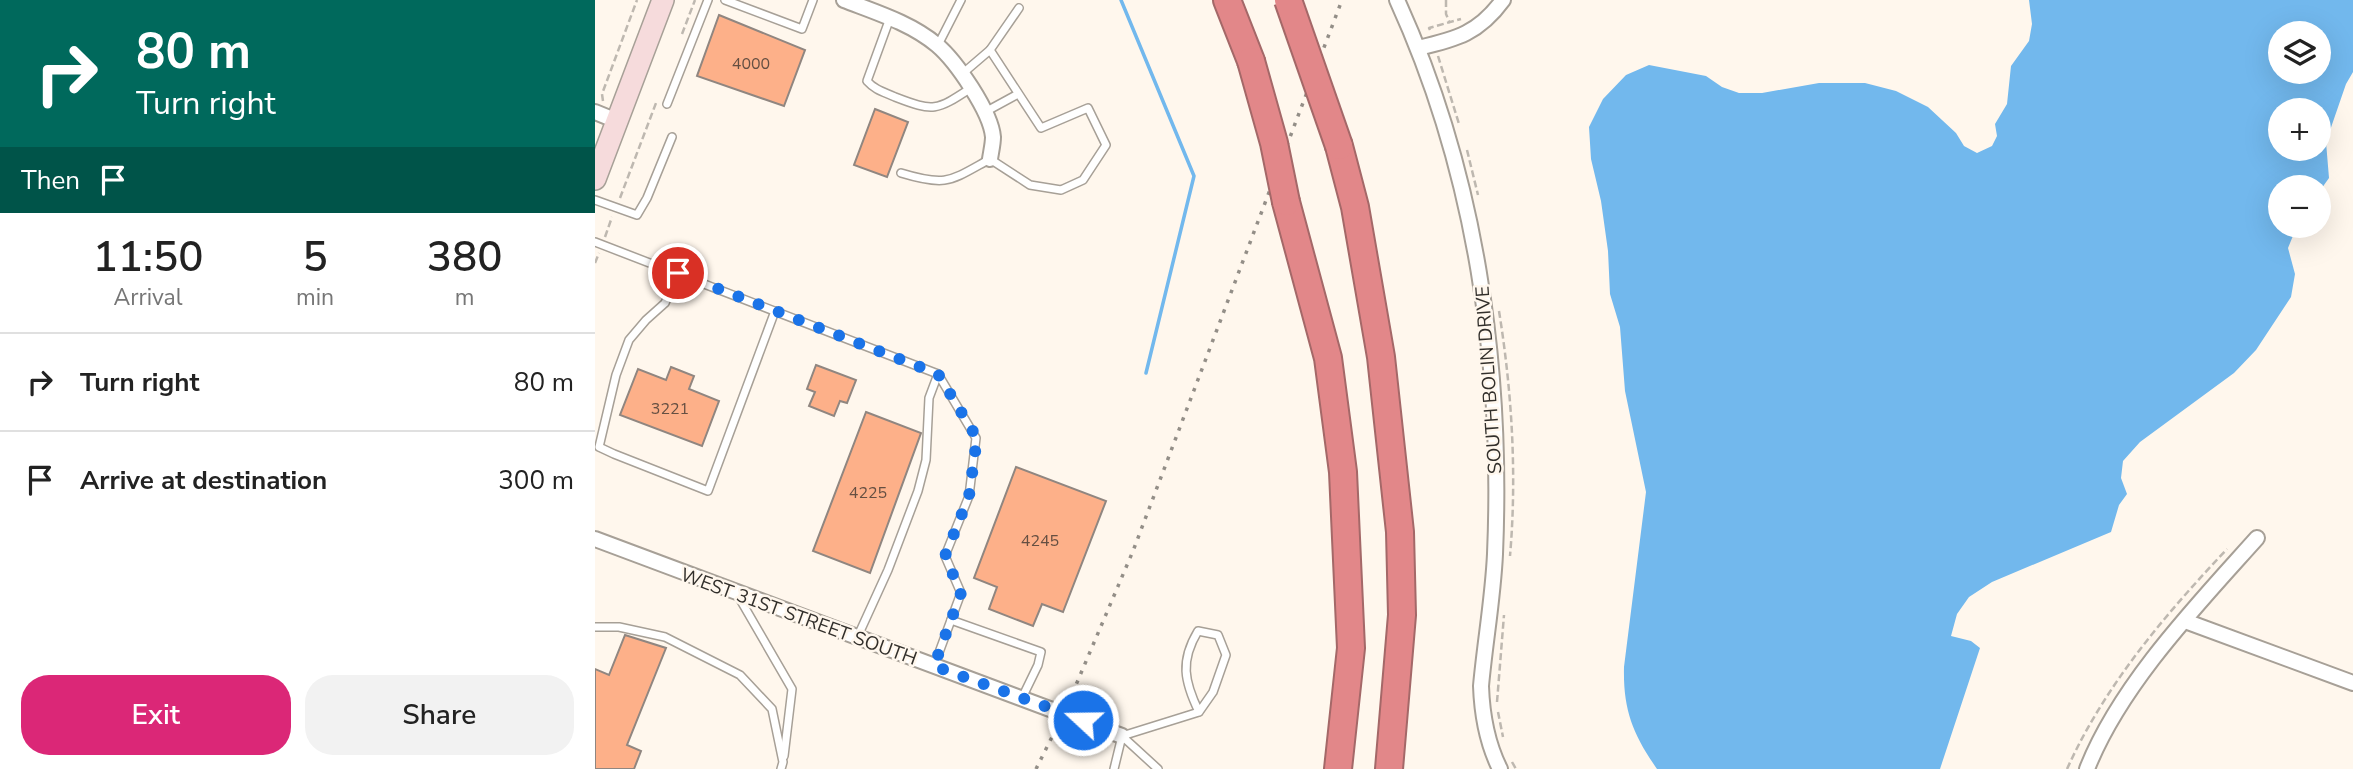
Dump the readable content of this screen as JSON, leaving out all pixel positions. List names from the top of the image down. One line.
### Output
{"streets":{"street":["SOUTH BOLIN DRIVE","WEST 31ST STREET SOUTH"]},"house_numbers":["4000","3221","4225","4245"],"page":{"turn":["80 m","Turn right"],"map_buttons":["+","−"],"then":"Then","eta":["11:50","Arrival","5","min","380","m"],"list":[{"name":"Turn right","value":"80 m"},{"name":"Arrive at destination","value":"300 m"}],"buttons":["Exit","Share"]}}
